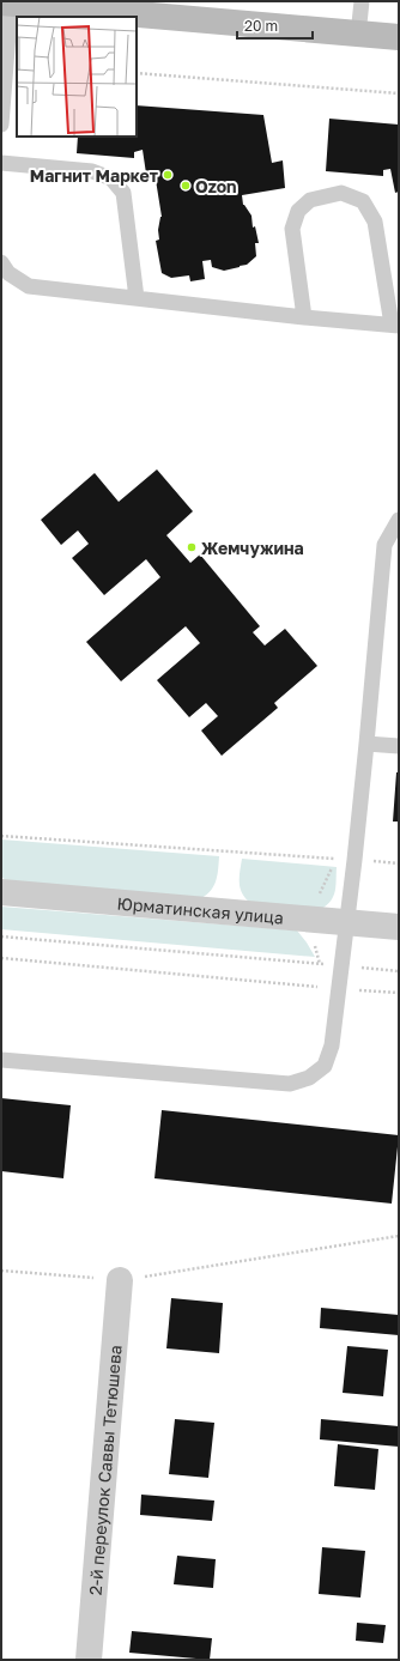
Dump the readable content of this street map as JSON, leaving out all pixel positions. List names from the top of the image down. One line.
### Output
{"streets":{"street":["Юрматинская улица","2-й переулок Саввы Тетюшева"]},"places":["Магнит Маркет","Ozon","Жемчужина"],"scale_bar":"20 m"}
